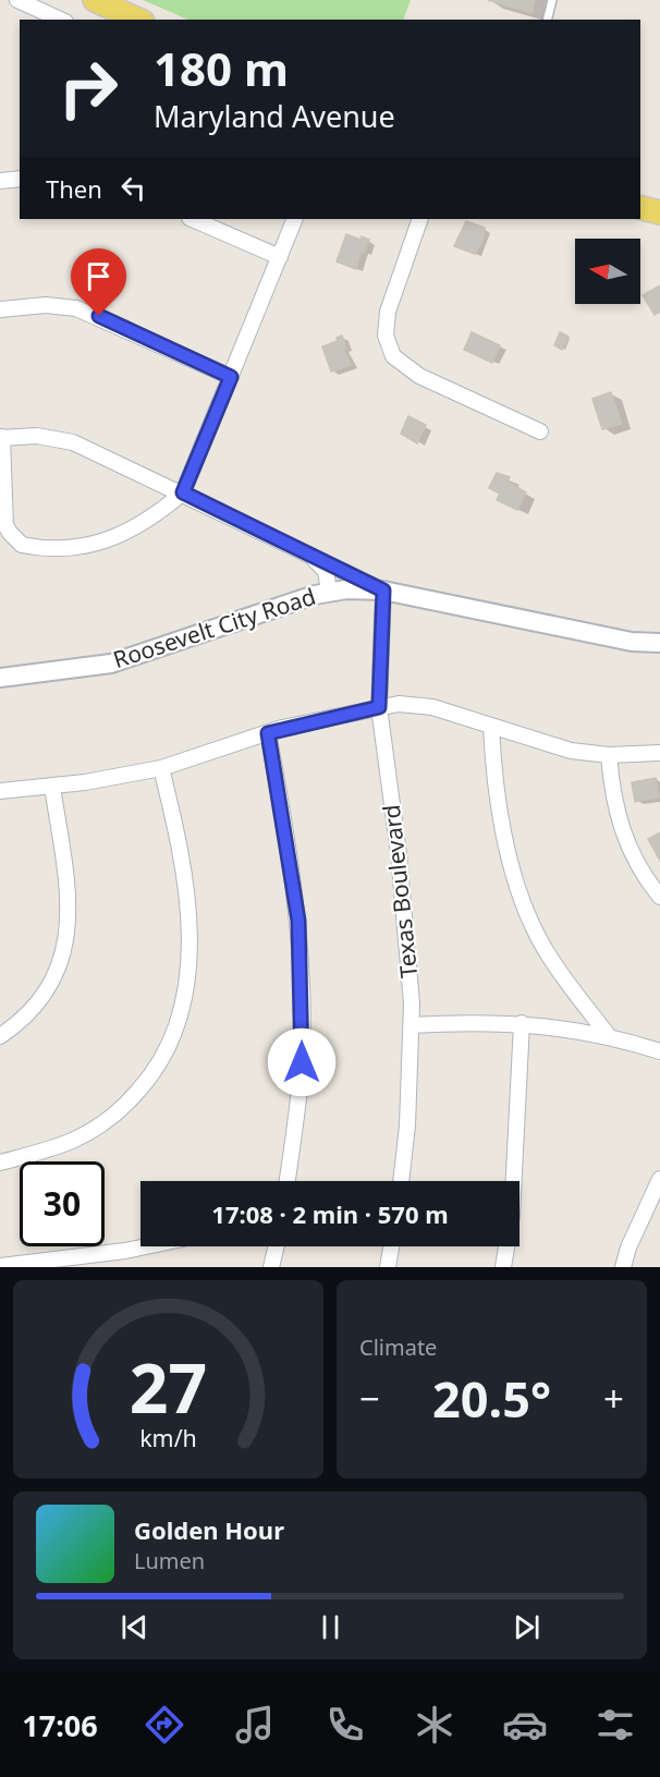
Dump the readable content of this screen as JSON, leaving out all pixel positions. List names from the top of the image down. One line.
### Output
{"streets":{"street":["Roosevelt City Road","Texas Boulevard"]},"crossings":[["Roosevelt City Road","Texas Boulevard"]],"north":"left","page":{"turn":["180 m","Maryland Avenue"],"then":"Then","limit":"30","trip":"17:08 · 2 min · 570 m","tile":"Climate","heat":["−","20.5°","+"],"song":["Golden Hour","Lumen"],"tabs":"17:06","gauge":["27","km/h"]}}
